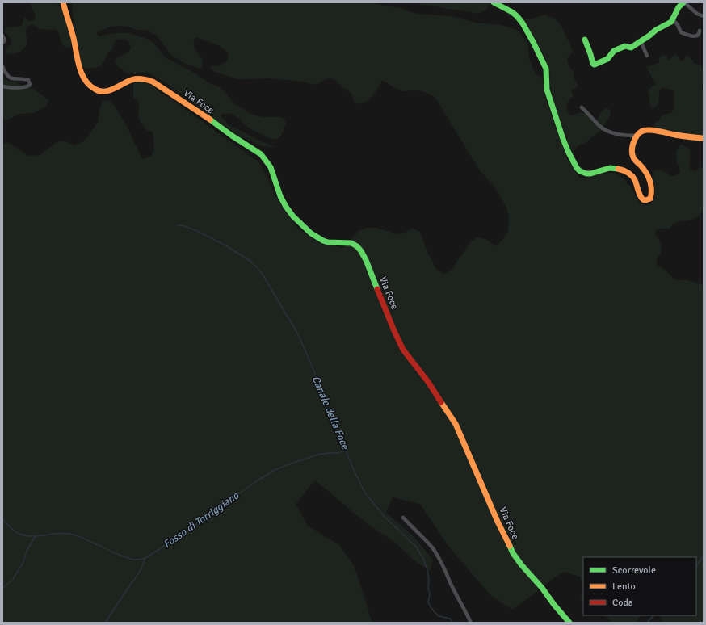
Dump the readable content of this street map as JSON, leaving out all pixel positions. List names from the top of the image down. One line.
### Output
{"streets":{"main road":["Via Foce"]},"water":["Canale della Foce","Fosso di Torriggiano"],"legend":["Scorrevole","Lento","Coda"]}
